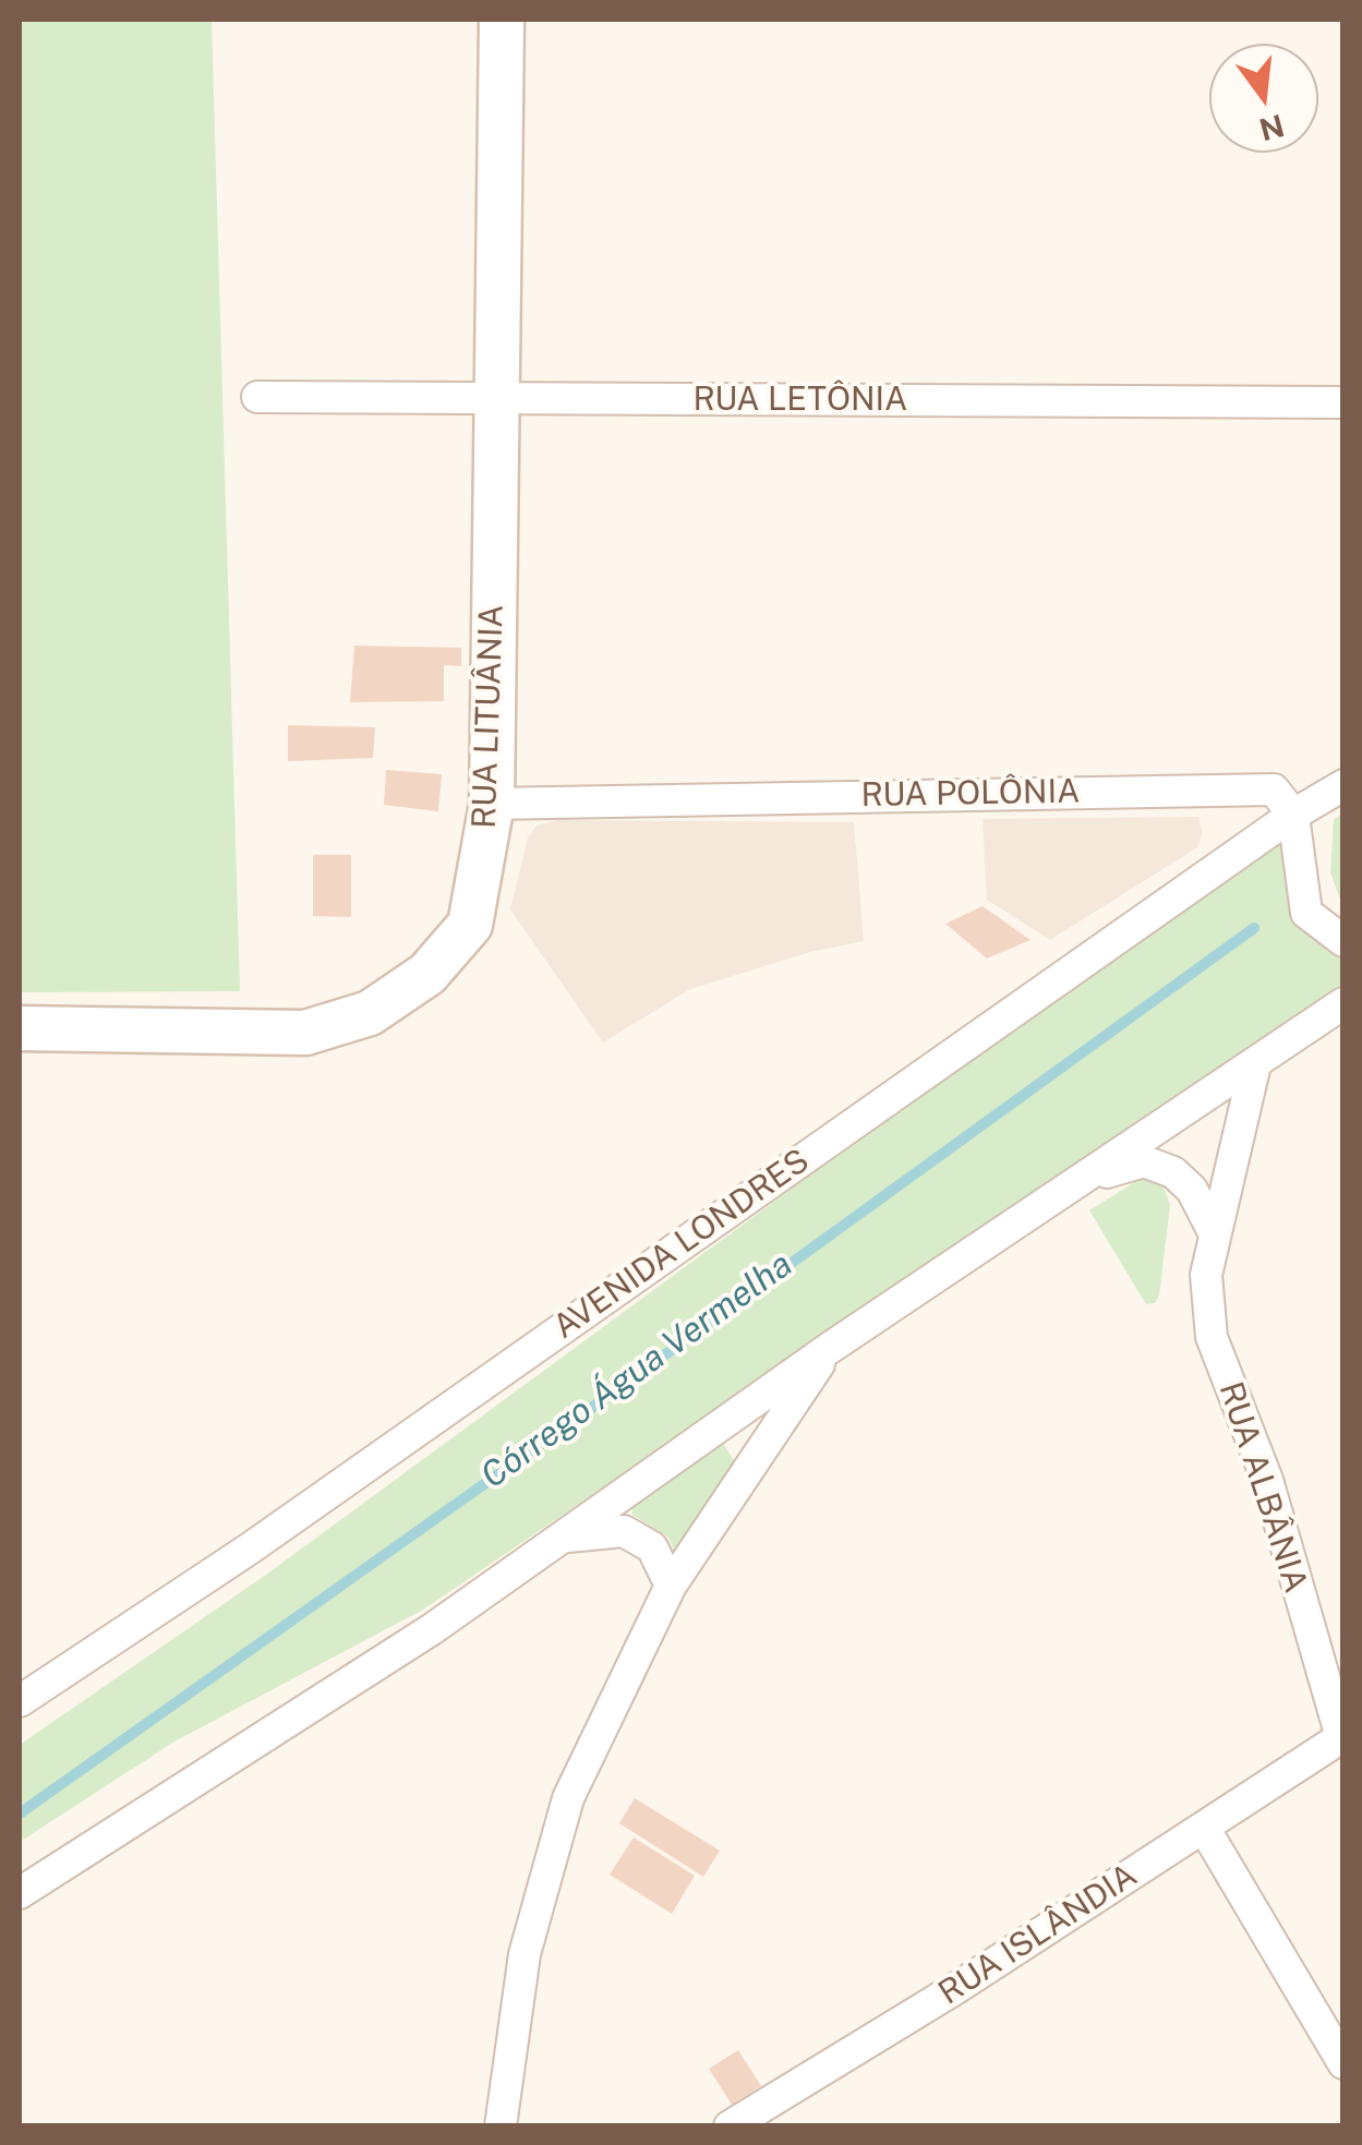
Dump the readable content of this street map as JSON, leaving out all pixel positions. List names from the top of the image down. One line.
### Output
{"streets":{"street":["RUA LETÔNIA","RUA LITUÂNIA","RUA POLÔNIA","AVENIDA LONDRES","RUA ALBÂNIA","RUA ISLÂNDIA"]},"crossings":[["RUA LETÔNIA","RUA LITUÂNIA"],["RUA LITUÂNIA","RUA POLÔNIA"],["RUA POLÔNIA","AVENIDA LONDRES"],["RUA ALBÂNIA","RUA ISLÂNDIA"]],"water":["Córrego Água Vermelha"],"north":"bottom"}
